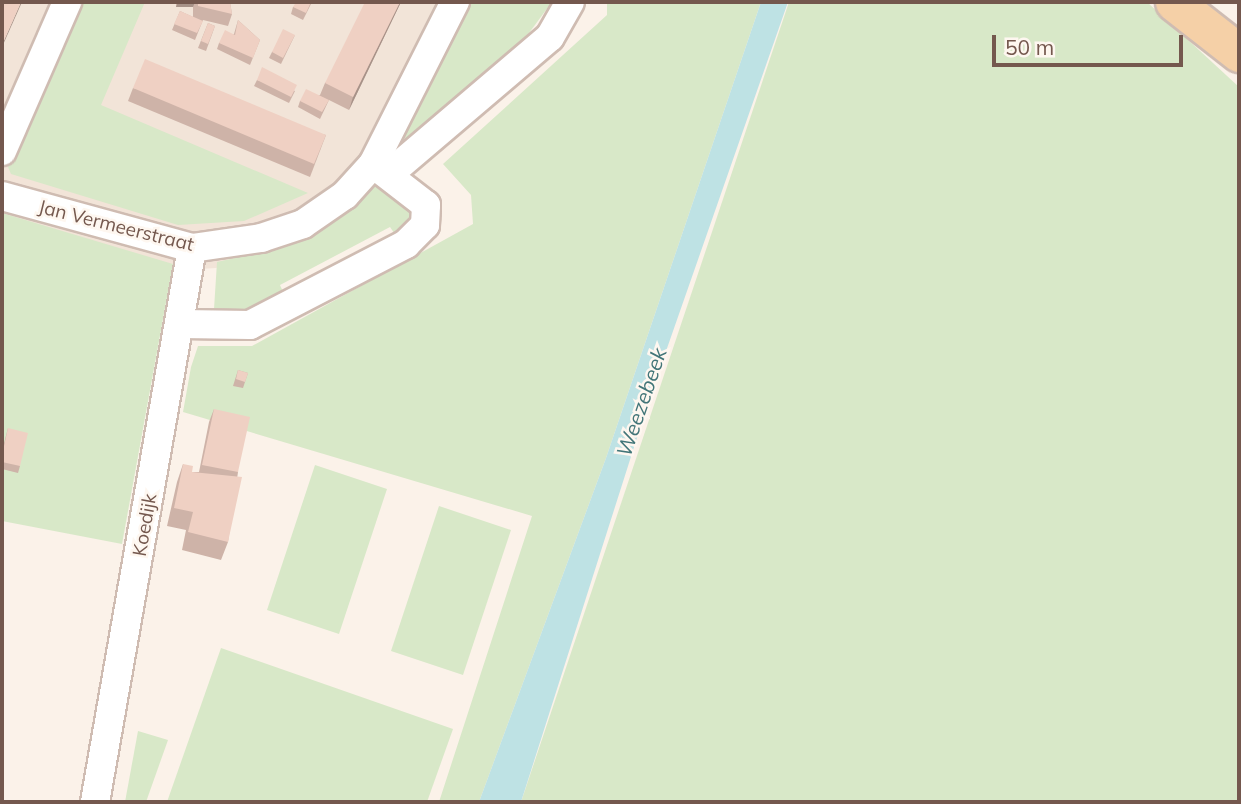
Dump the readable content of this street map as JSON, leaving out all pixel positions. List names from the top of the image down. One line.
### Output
{"streets":{"street":["Jan Vermeerstraat","Koedijk"]},"crossings":[["Jan Vermeerstraat","Koedijk"]],"water":["Weezebeek"],"scale_bar":"50 m"}
